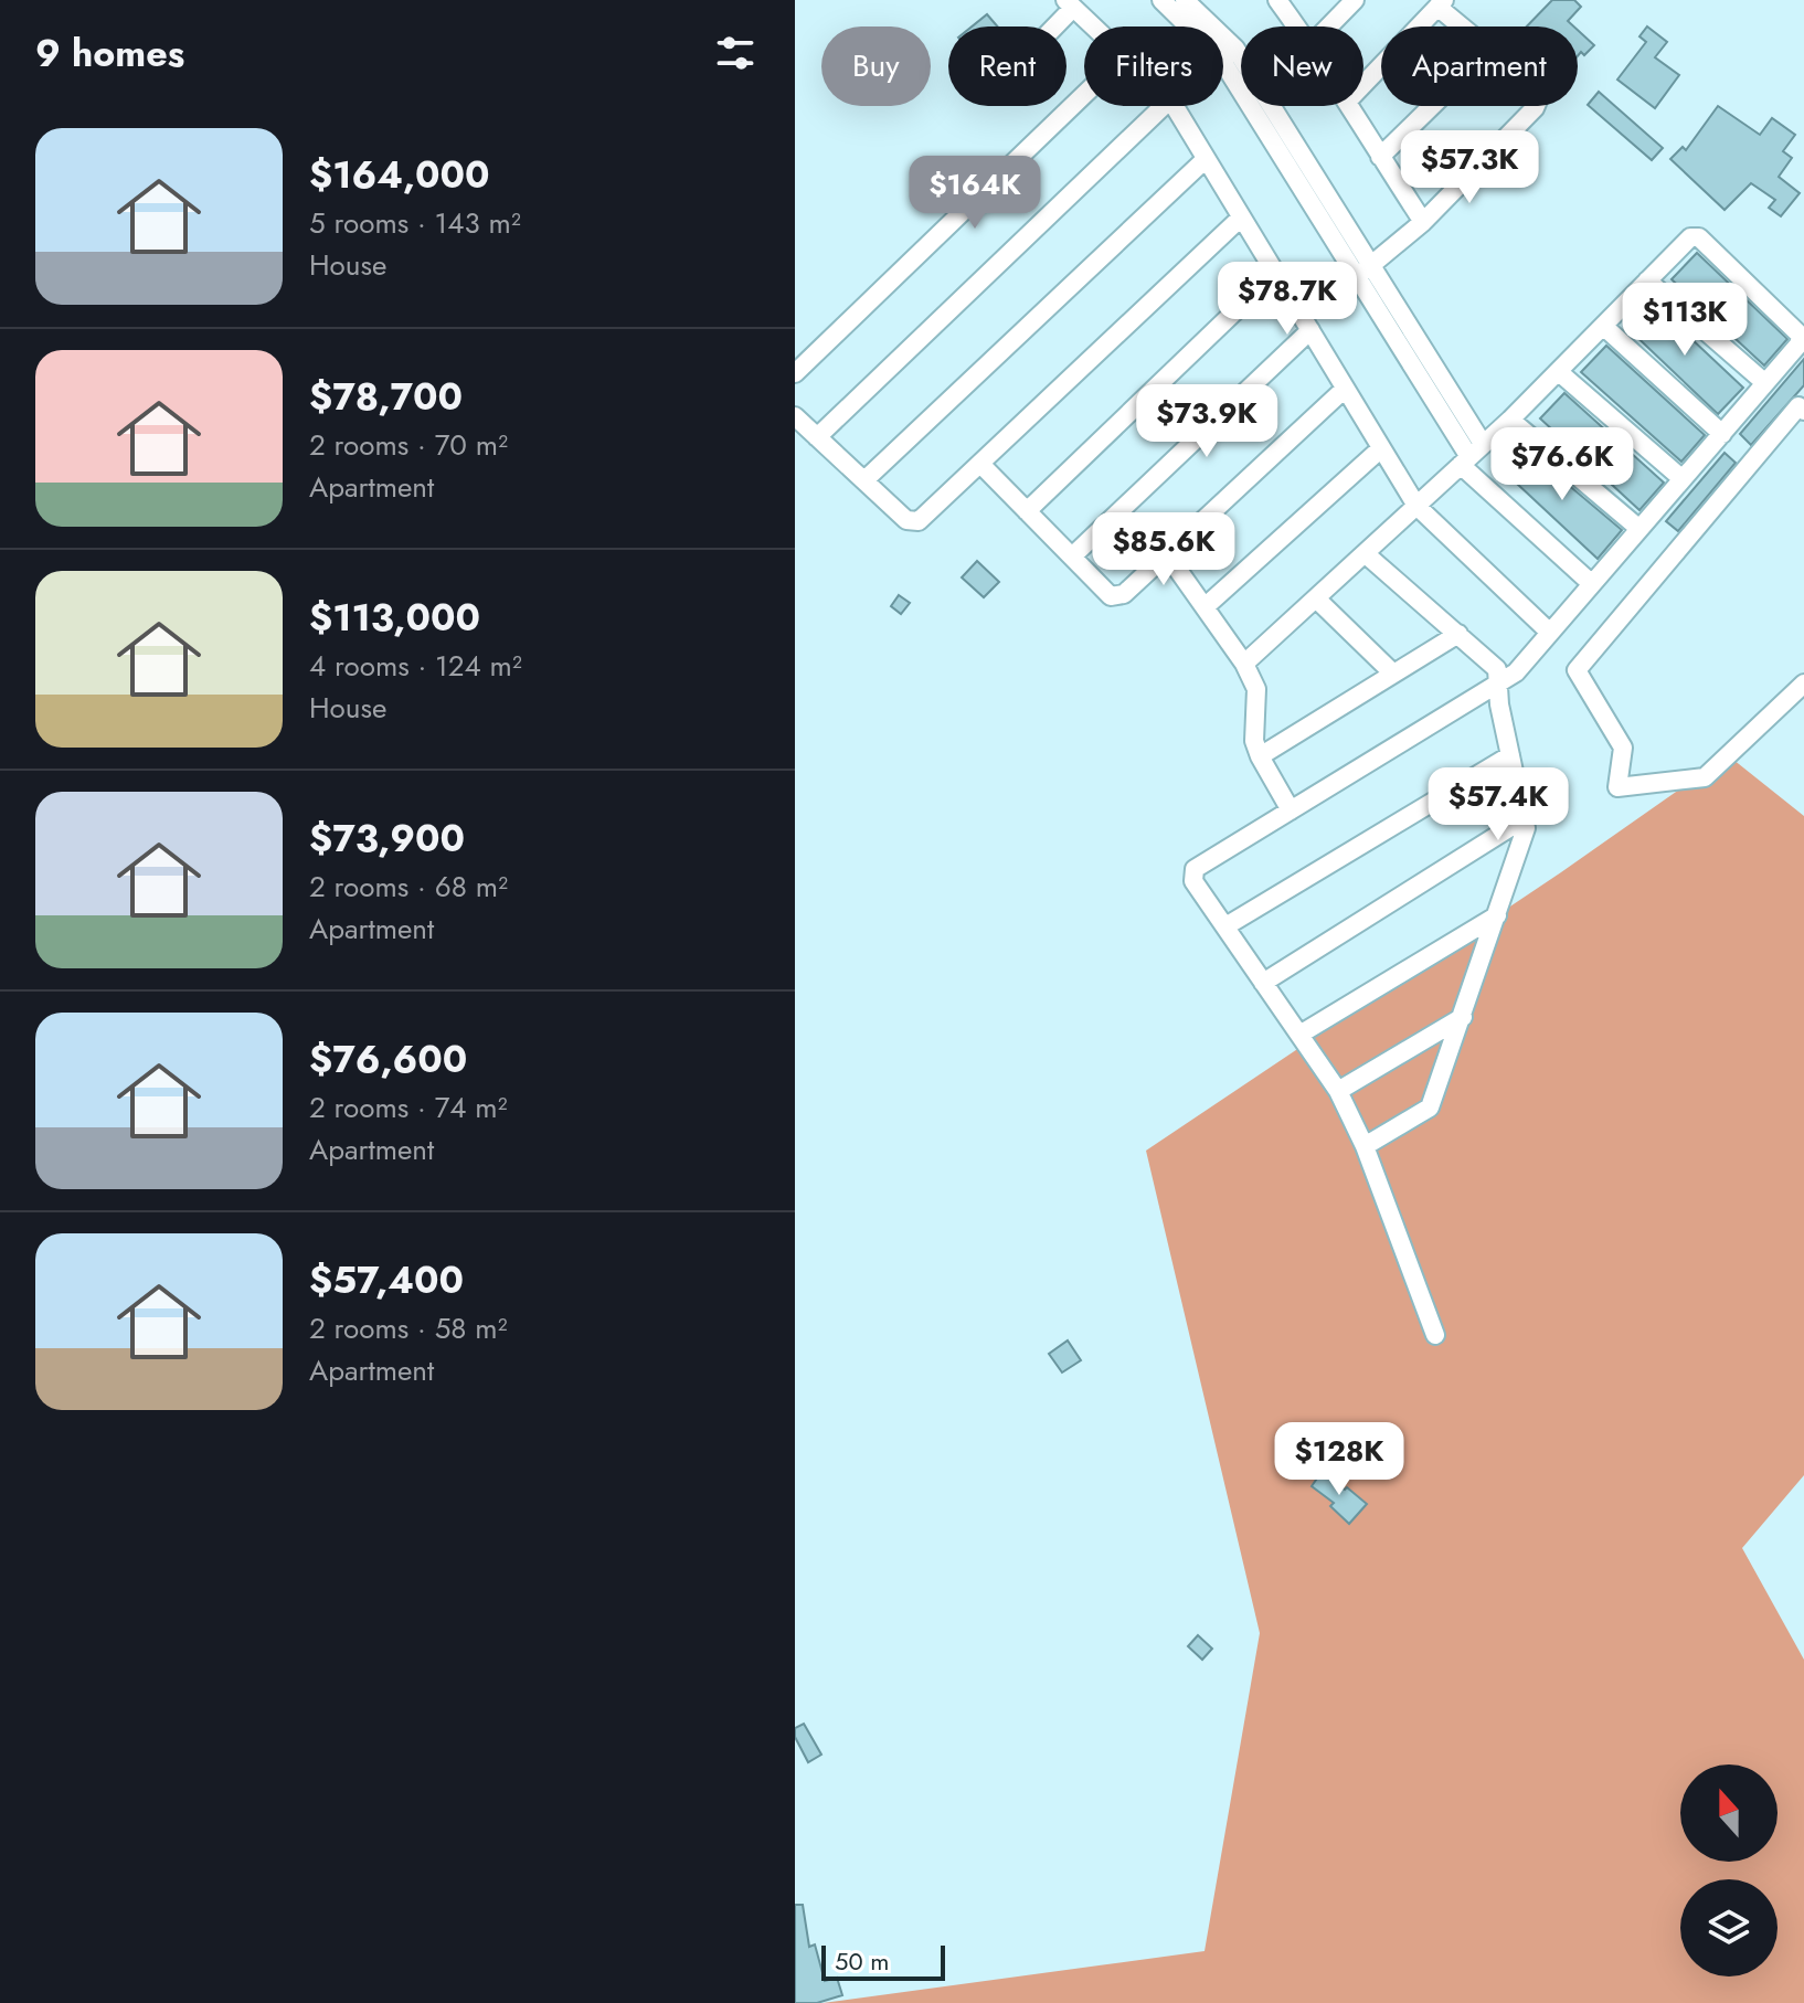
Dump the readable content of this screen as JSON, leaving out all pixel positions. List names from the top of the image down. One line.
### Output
{"scale_bar":"50 m","north":"top","page":{"heading":"9 homes","chip":["Buy","Rent","Filters","New","Apartment"],"list":[{"name":"$164,000","note":"5 rooms · 143 m² · House"},{"name":"$78,700","note":"2 rooms · 70 m² · Apartment"},{"name":"$113,000","note":"4 rooms · 124 m² · House"},{"name":"$73,900","note":"2 rooms · 68 m² · Apartment"},{"name":"$76,600","note":"2 rooms · 74 m² · Apartment"},{"name":"$57,400","note":"2 rooms · 58 m² · Apartment"}],"price":["$57.3K","$164K","$78.7K","$113K","$73.9K","$76.6K","$85.6K","$57.4K","$128K"],"scale":"50 m"}}
